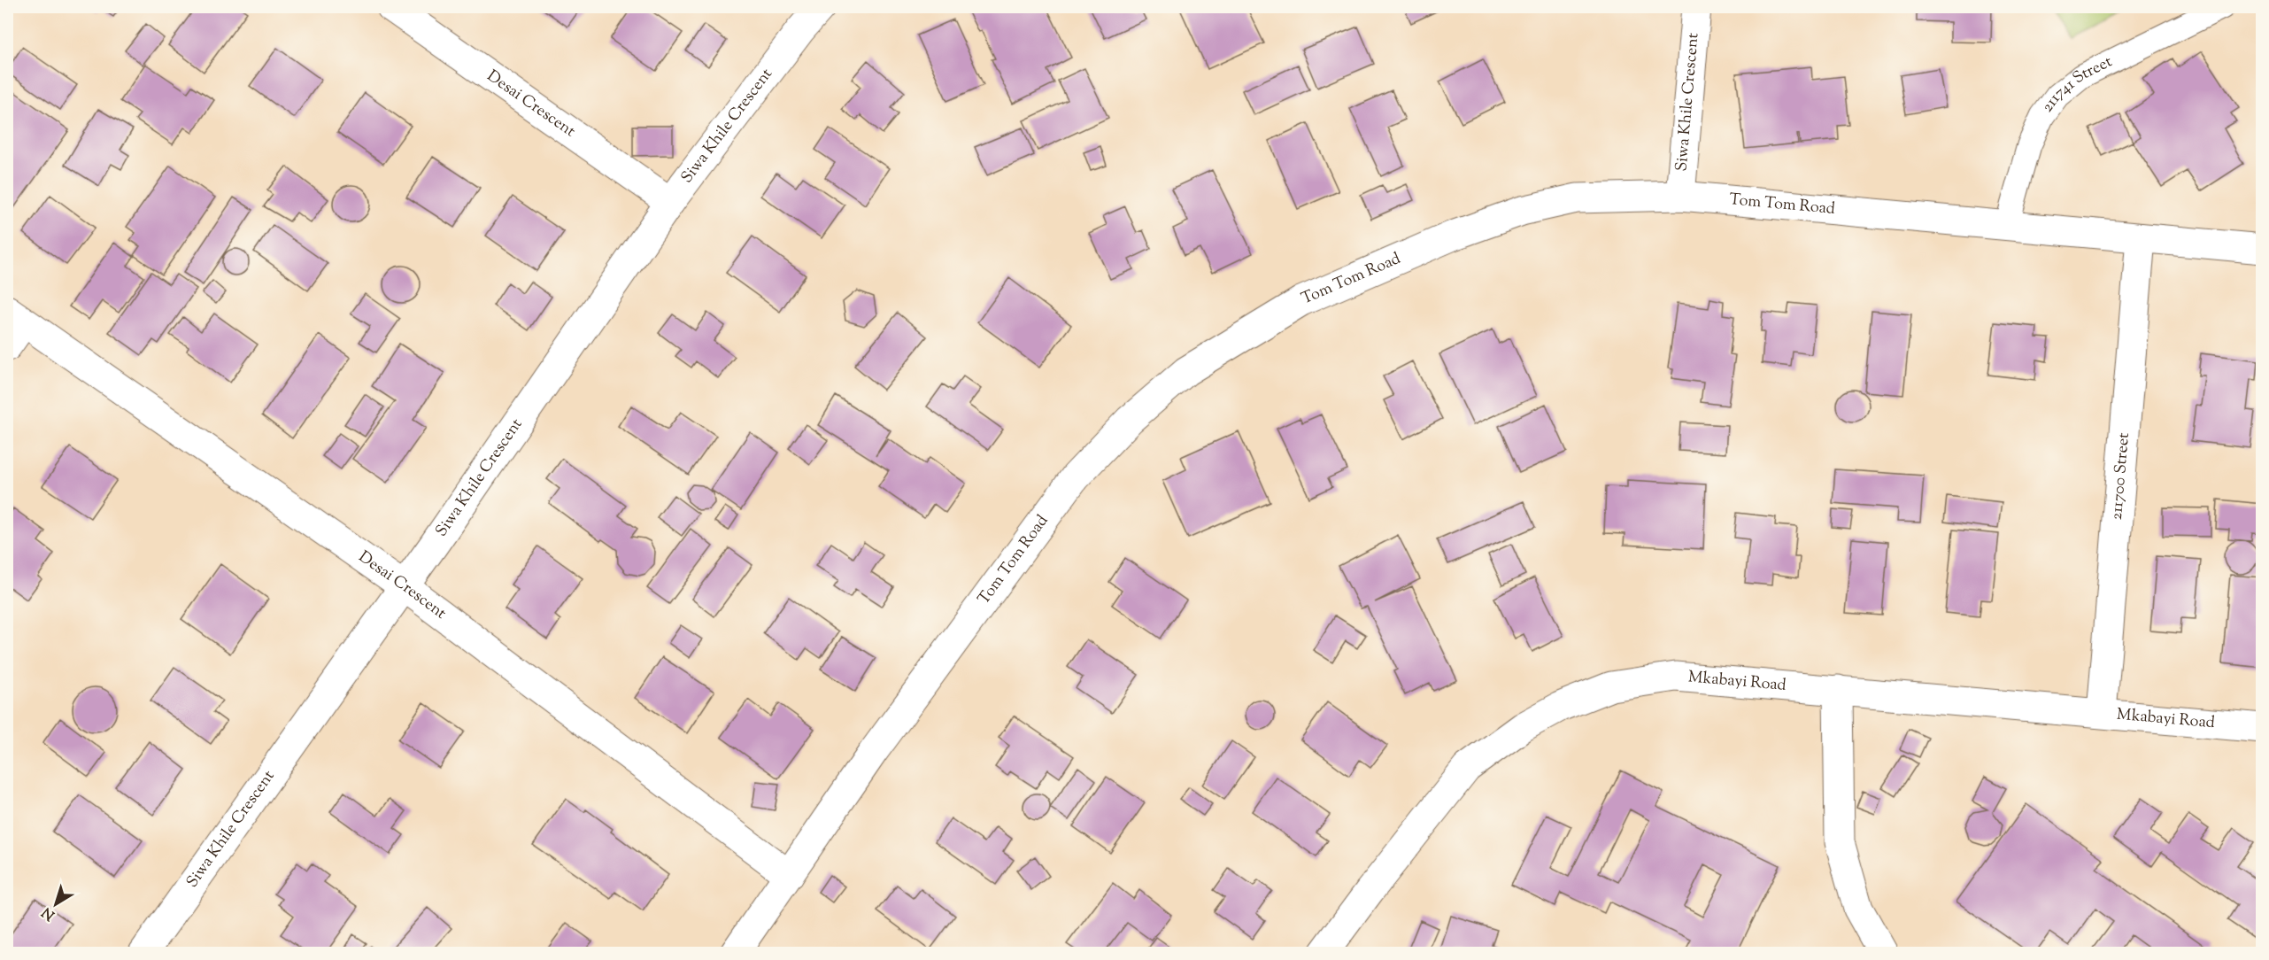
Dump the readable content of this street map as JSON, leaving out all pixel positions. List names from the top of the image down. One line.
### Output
{"streets":{"street":["Siwa Khile Crescent","Desai Crescent","Tom Tom Road","211700 Street","Mkabayi Road"],"lane":["211741 Street"]},"crossings":[["211741 Street","Tom Tom Road"],["Siwa Khile Crescent","Desai Crescent"],["Siwa Khile Crescent","Tom Tom Road"],["Desai Crescent","Tom Tom Road"],["Tom Tom Road","211700 Street"],["211700 Street","Mkabayi Road"]],"north":"bottom left"}
